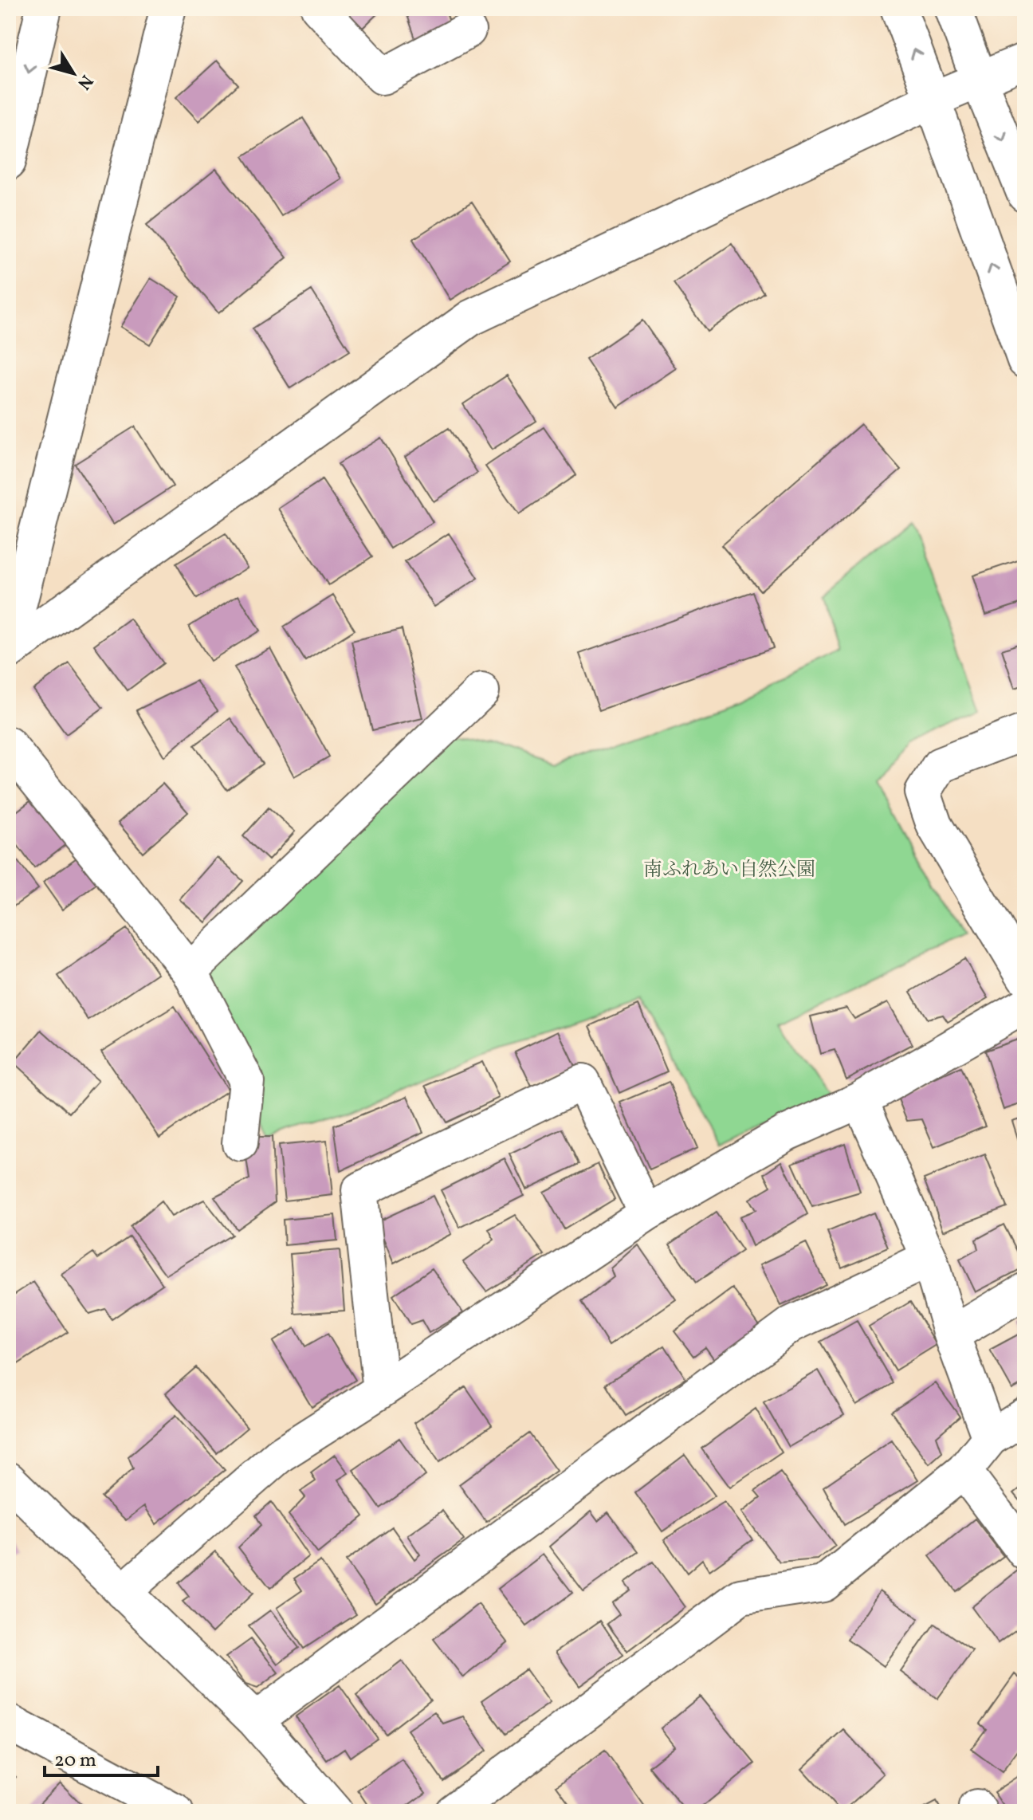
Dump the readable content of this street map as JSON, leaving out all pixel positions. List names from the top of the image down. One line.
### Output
{"parks":["南ふれあい自然公園"],"scale_bar":"20 m","north":"bottom right"}
